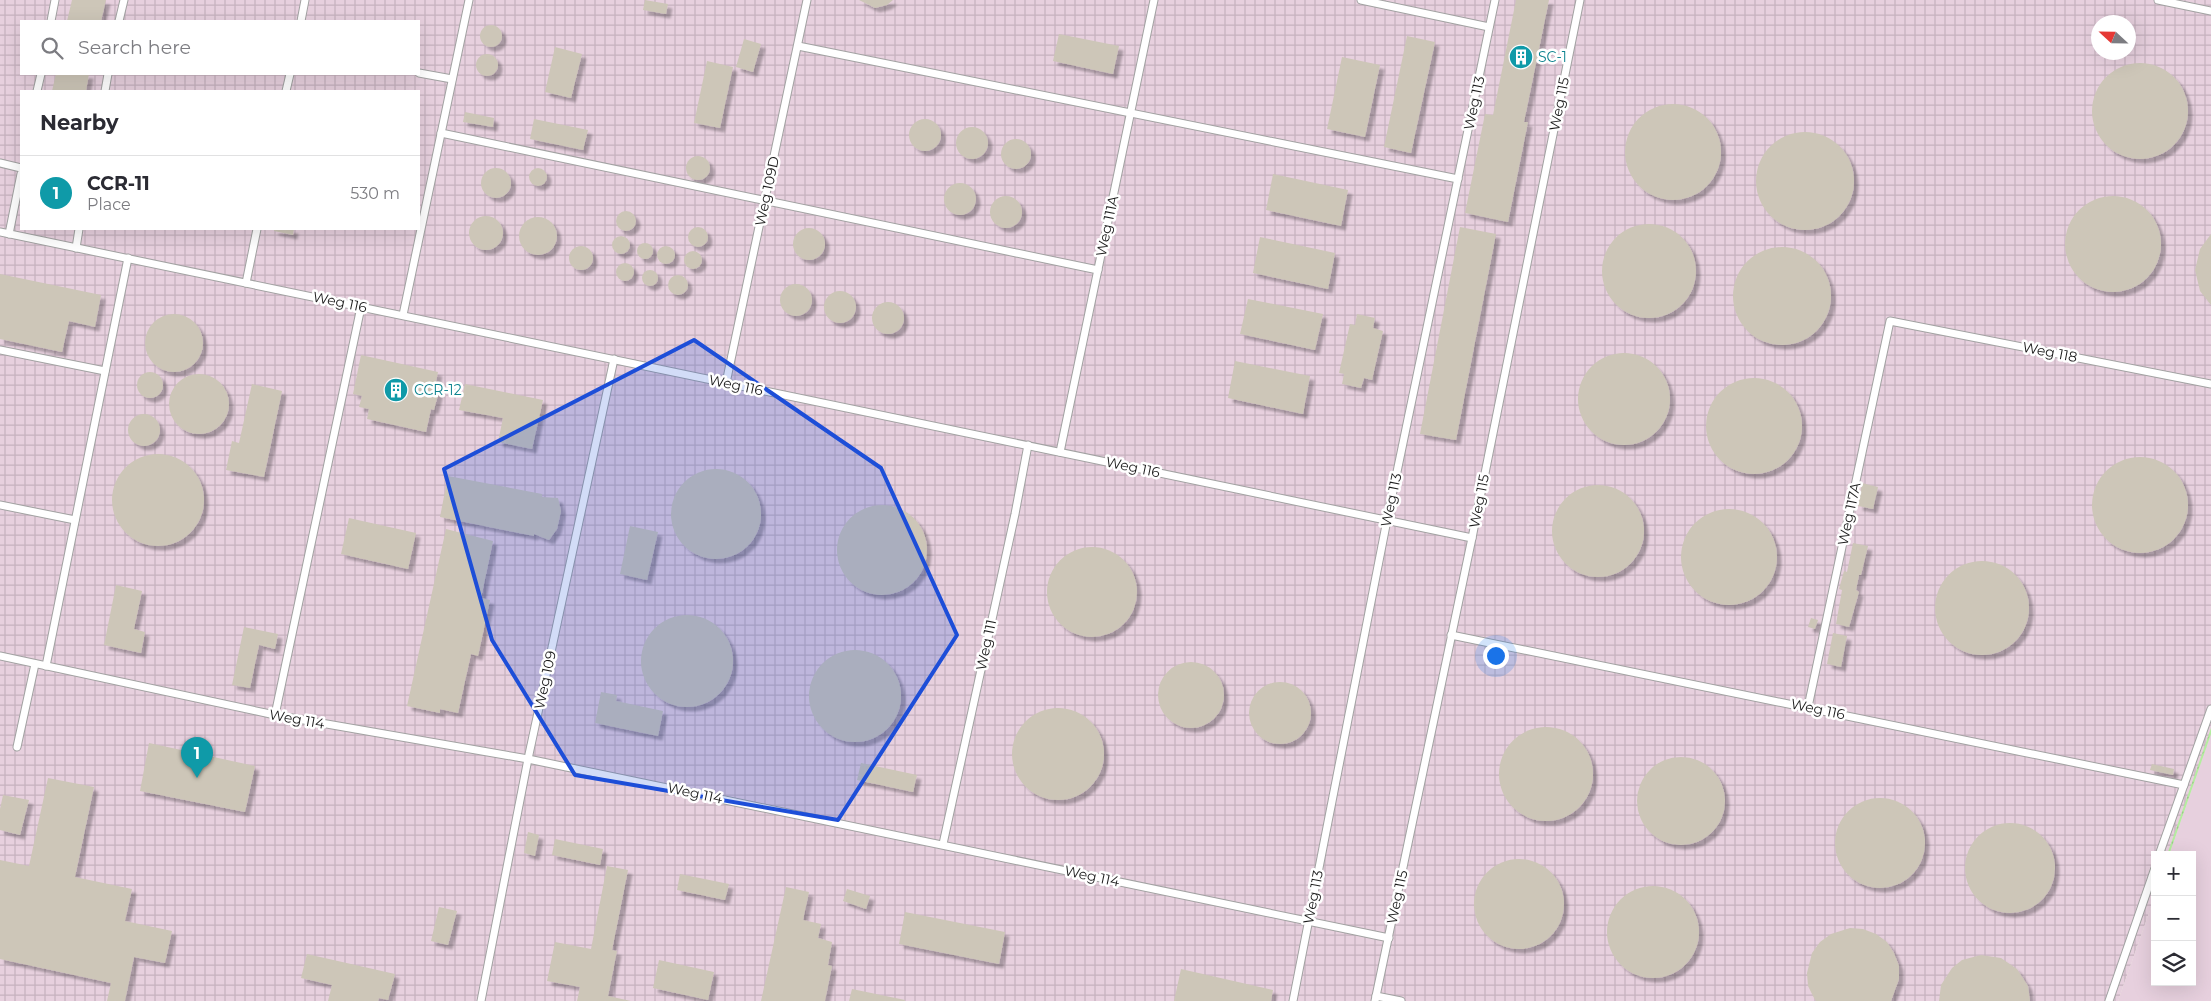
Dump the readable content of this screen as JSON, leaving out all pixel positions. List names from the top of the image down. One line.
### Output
{"streets":{"lane":["Weg 113","Weg 115","Weg 109D","Weg 111A","Weg 116","Weg 118","Weg 117A","Weg 111","Weg 109","Weg 114"]},"crossings":[["Weg 113","Weg 116"],["Weg 113","Weg 114"],["Weg 115","Weg 116"],["Weg 115","Weg 114"],["Weg 109D","Weg 116"],["Weg 111A","Weg 116"],["Weg 116","Weg 117A"],["Weg 116","Weg 111"],["Weg 116","Weg 109"],["Weg 118","Weg 117A"],["Weg 111","Weg 114"],["Weg 109","Weg 114"]],"places":{"building":["SC-1","CCR-12"]},"north":"left","page":{"search":"Search here","heading":"Nearby","list":[{"mark":"1","name":"CCR-11","note":"Place","value":"530 m"}],"pins":"1","map_buttons":["+","−"]}}
